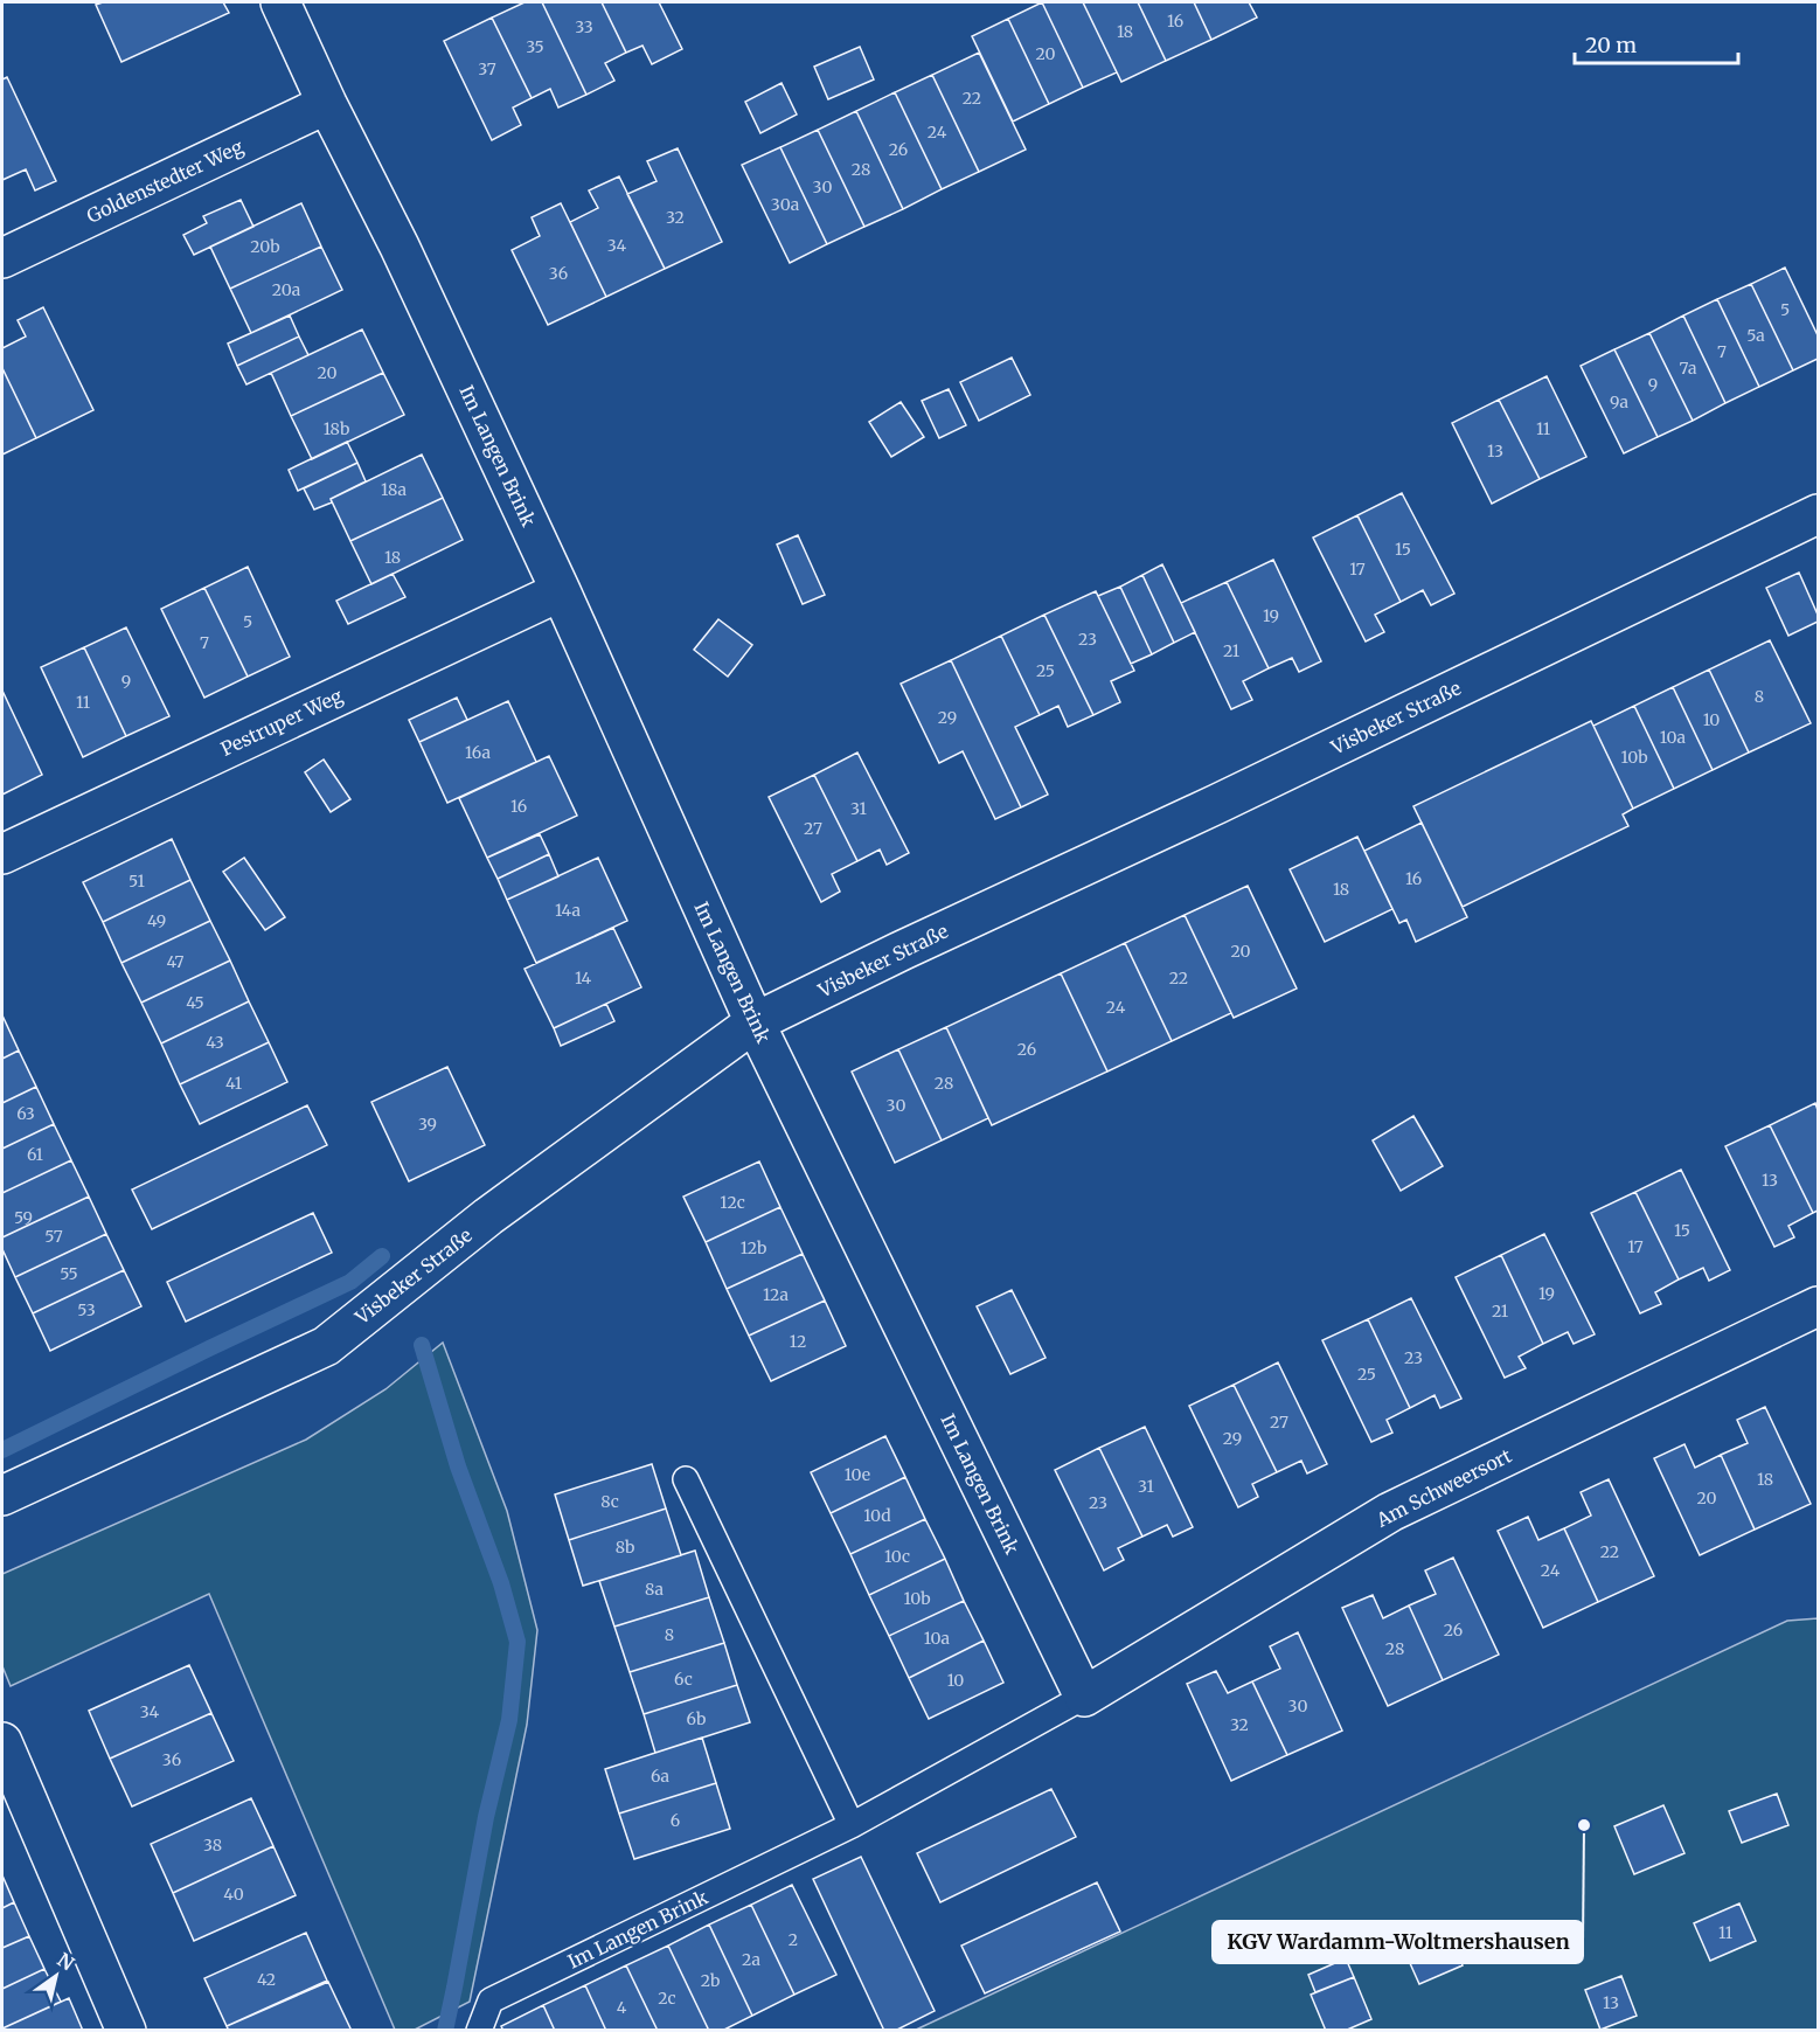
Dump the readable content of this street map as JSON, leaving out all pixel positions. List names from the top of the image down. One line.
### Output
{"streets":{"street":["Goldenstedter Weg","Im Langen Brink","Visbeker Straße","Pestruper Weg","Am Schweersort"]},"crossings":[["Goldenstedter Weg","Im Langen Brink"],["Im Langen Brink","Visbeker Straße"],["Im Langen Brink","Pestruper Weg"],["Im Langen Brink","Am Schweersort"]],"places":["KGV Wardamm-Woltmershausen"],"house_numbers":["16","33","18","35","20","37","22","24","26","28","30","30a","32","34","20b","36","20a","5","5a","7","7a","20","9","9a","18b","11","13","18a","15","18","17","19","5","23","7","21","25","9","8","11","29","10","10a","16a","10b","16","31","27","16","51","18","14a","49","20","47","14","22","45","24","43","26","41","28","30","63","39","61","13","12c","59","15","57","17","12b","55","19","12a","53","21","12","23","25","27","29","10e","18","31","20","8c","23","10d","8b","22","10c","24","8a","10b","26","8","10a","28","6c","10","30","34","6b","32","36","6a","6","38","40","11","2","2a","42","2b","2c","13","4"],"scale_bar":"20 m","north":"top right"}
